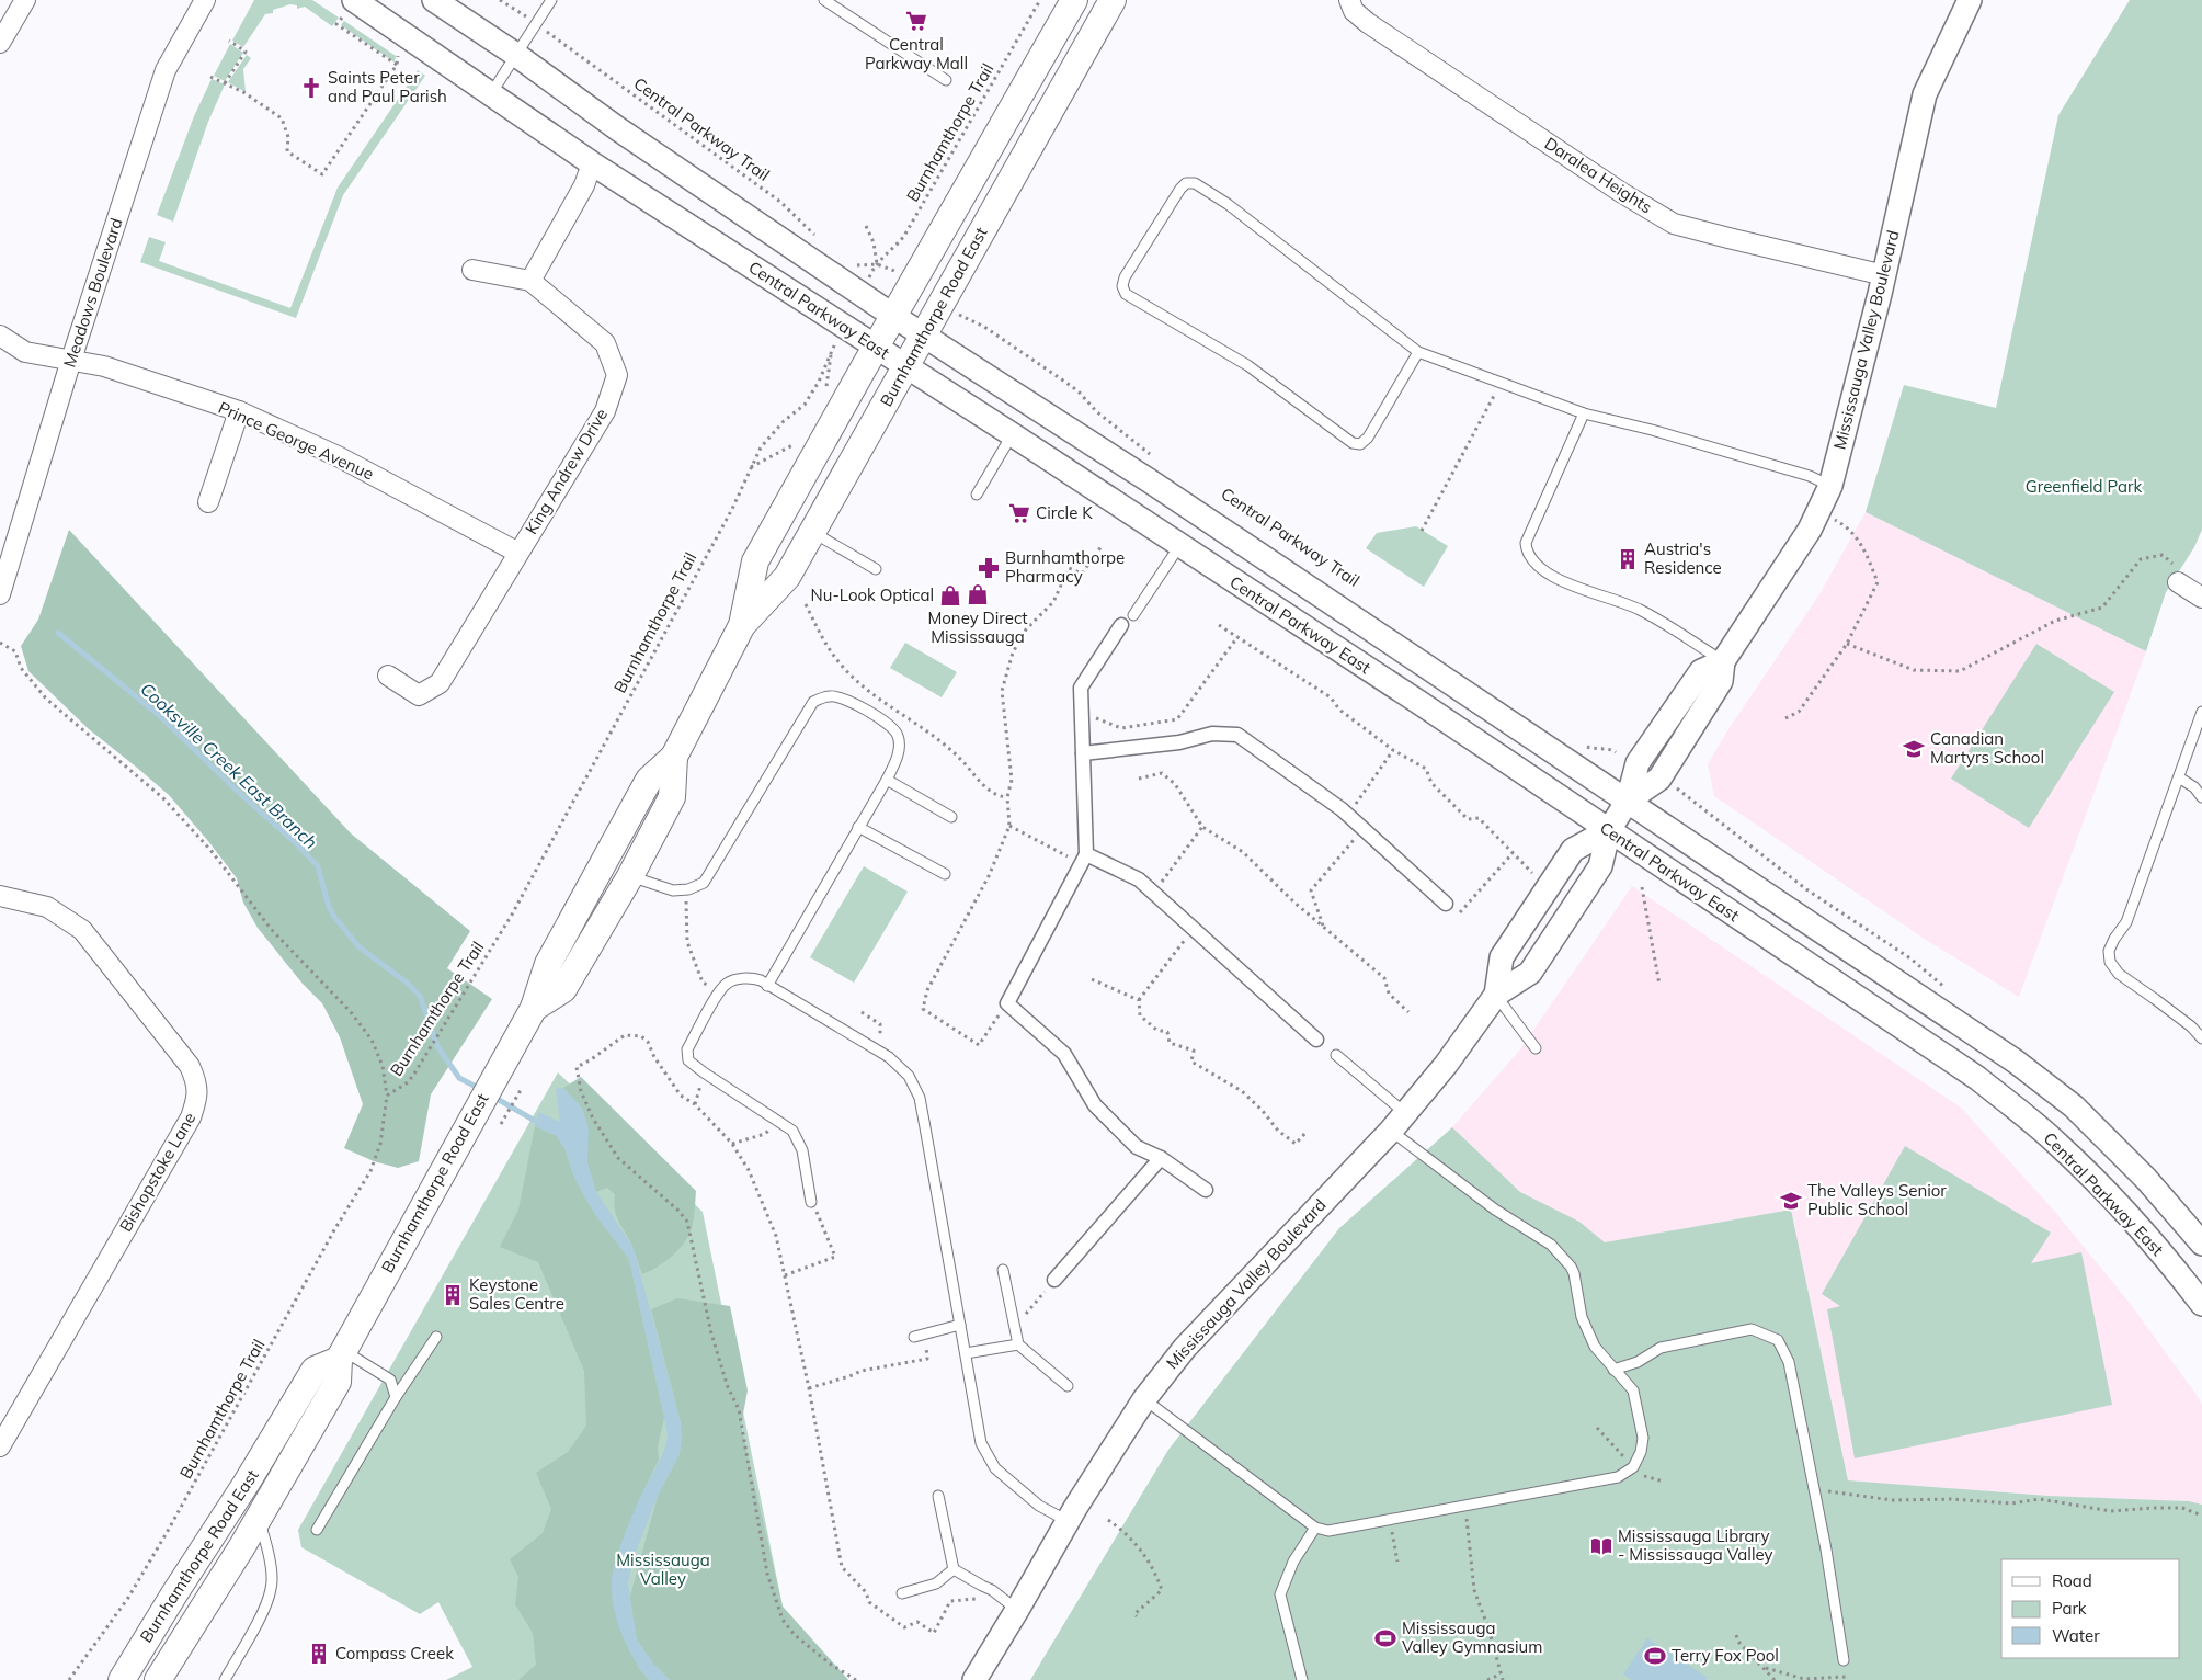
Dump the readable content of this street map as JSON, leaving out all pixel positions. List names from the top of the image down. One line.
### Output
{"streets":{"main road":["Burnhamthorpe Road East"],"street":["Daralea Heights","Meadows Boulevard","Central Parkway East","Mississauga Valley Boulevard","Prince George Avenue","King Andrew Drive","Bishopstoke Lane"],"path":["Central Parkway Trail","Burnhamthorpe Trail"]},"crossings":[["Daralea Heights","Mississauga Valley Boulevard"],["Meadows Boulevard","Prince George Avenue"],["Central Parkway East","Burnhamthorpe Road East"],["Central Parkway East","Mississauga Valley Boulevard"],["Prince George Avenue","King Andrew Drive"]],"water":["Cooksville Creek East Branch"],"parks":["Greenfield Park","Mississauga Valley"],"places":{"supermarket":["Central Parkway Mall","Circle K"],"church":["Saints Peter and Paul Parish"],"building":["Austria's Residence","Keystone Sales Centre","Compass Creek"],"pharmacy":["Burnhamthorpe Pharmacy"],"shop":["Money Direct Mississauga","Nu-Look Optical"],"school or university":["Canadian Martyrs School","The Valleys Senior Public School"],"library":["Mississauga Library - Mississauga Valley"],"sports":["Mississauga Valley Gymnasium","Terry Fox Pool"]},"legend":["Road","Park","Water"]}
